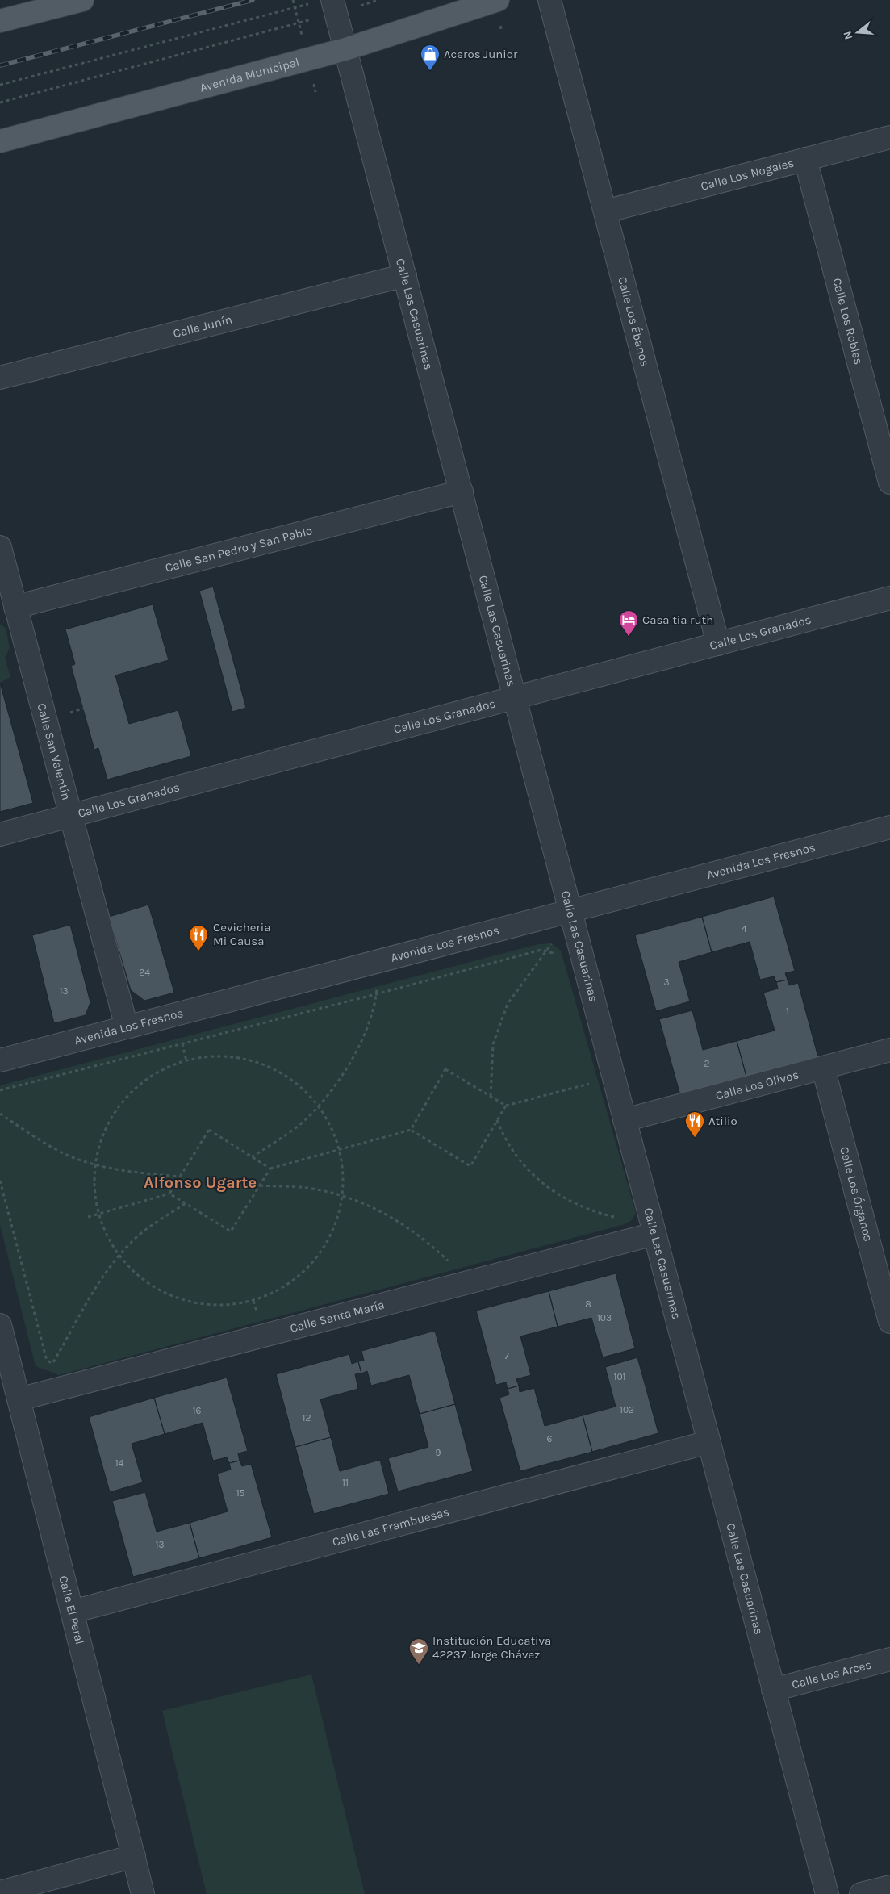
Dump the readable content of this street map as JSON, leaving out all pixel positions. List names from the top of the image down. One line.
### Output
{"streets":{"main road":["Avenida Municipal"],"street":["Calle Los Nogales","Calle Las Casuarinas","Calle Los Robles","Calle Los Ébanos","Calle Junín","Calle San Pedro y San Pablo","Calle Los Granados","Calle San Valentín","Avenida Los Fresnos","Calle Los Olivos","Calle Los Órganos","Calle Santa María","Calle Las Frambuesas","Calle El Peral","Calle Los Arces"]},"crossings":[["Avenida Municipal","Calle Las Casuarinas"],["Calle Los Nogales","Calle Los Robles"],["Calle Los Nogales","Calle Los Ébanos"],["Calle Las Casuarinas","Calle Junín"],["Calle Las Casuarinas","Calle San Pedro y San Pablo"],["Calle Las Casuarinas","Calle Los Granados"],["Calle Las Casuarinas","Avenida Los Fresnos"],["Calle Las Casuarinas","Calle Los Olivos"],["Calle Las Casuarinas","Calle Santa María"],["Calle Las Casuarinas","Calle Las Frambuesas"],["Calle Las Casuarinas","Calle Los Arces"],["Calle Los Ébanos","Calle Los Granados"],["Calle San Pedro y San Pablo","Calle San Valentín"],["Calle Los Granados","Calle San Valentín"],["Calle San Valentín","Avenida Los Fresnos"],["Calle Los Olivos","Calle Los Órganos"],["Calle Santa María","Calle El Peral"],["Calle Las Frambuesas","Calle El Peral"]],"districts":["Alfonso Ugarte"],"places":{"shop":["Aceros Junior"],"hotel":["Casa tia ruth"],"restaurant":["Cevicheria Mi Causa","Atilio"],"school or university":["Institución Educativa 42237 Jorge Chávez"]},"house_numbers":["4","24","3","13","1","2","8","103","7","101","102","16","12","6","9","14","11","15","13"],"north":"left"}
